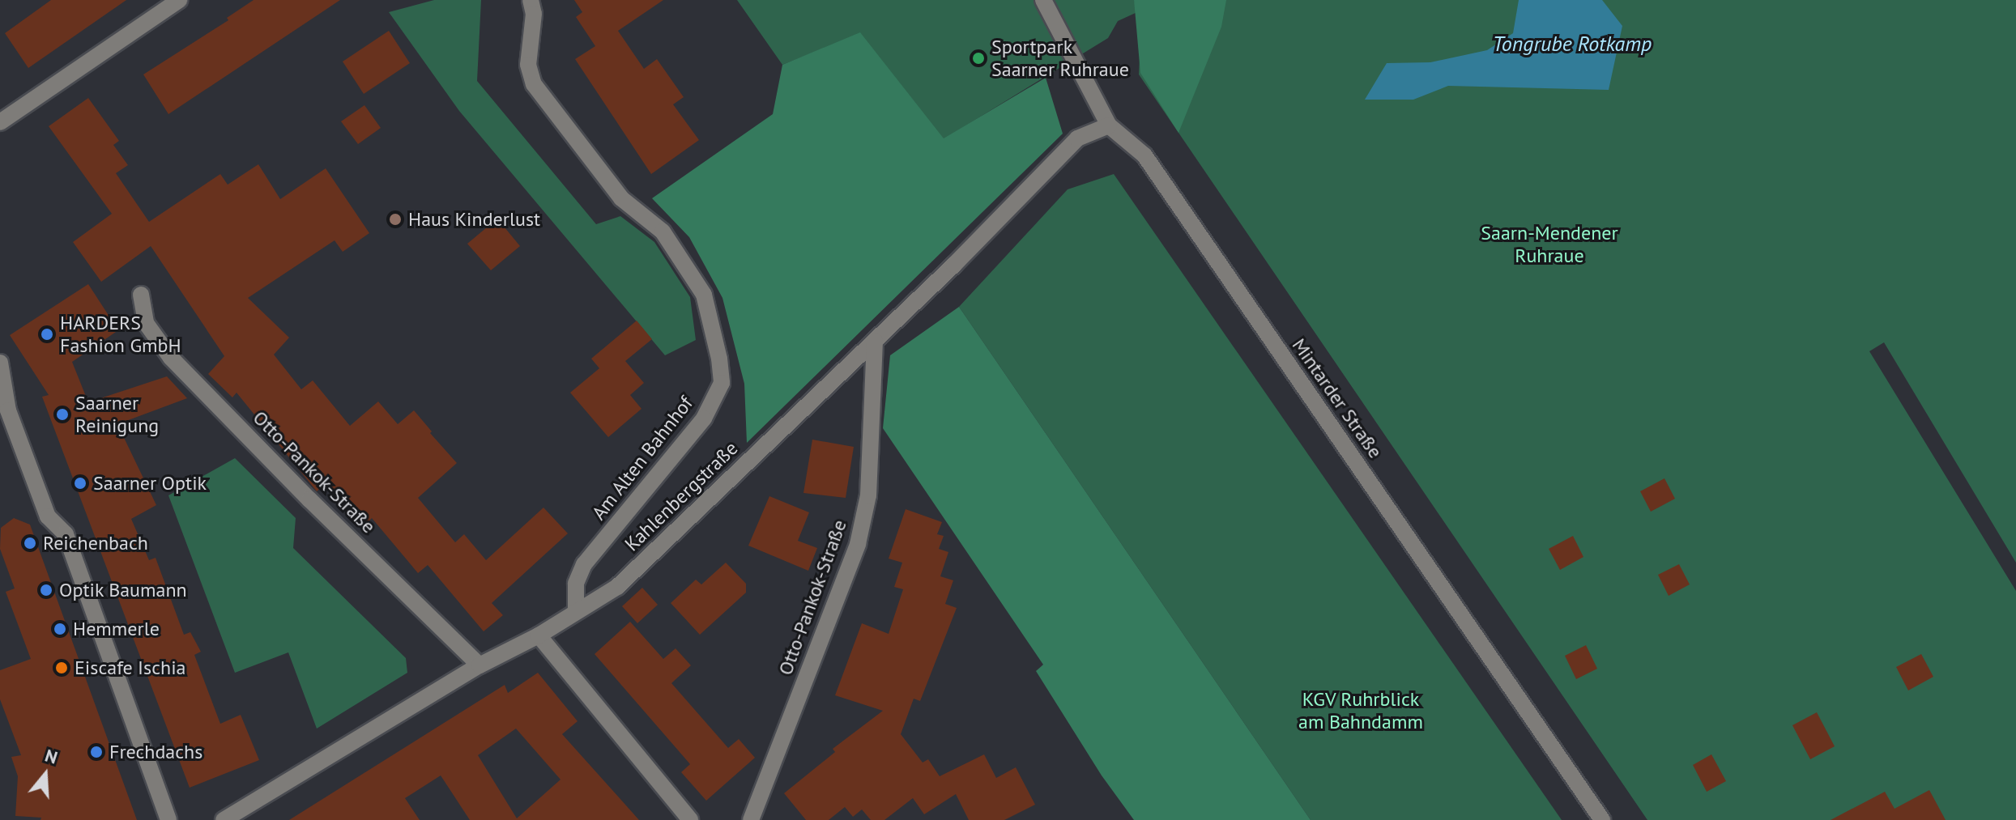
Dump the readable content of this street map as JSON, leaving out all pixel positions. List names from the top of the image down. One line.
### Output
{"streets":{"street":["Mintarder Straße","Am Alten Bahnhof","Otto-Pankok-Straße","Kahlenbergstraße"]},"crossings":[["Mintarder Straße","Kahlenbergstraße"],["Am Alten Bahnhof","Kahlenbergstraße"],["Otto-Pankok-Straße","Kahlenbergstraße"]],"water":["Tongrube Rotkamp"],"parks":["Saarn-Mendener Ruhraue","KGV Ruhrblick am Bahndamm"],"places":["Sportpark Saarner Ruhraue","Haus Kinderlust","HARDERS Fashion GmbH","Saarner Reinigung","Saarner Optik","Reichenbach","Optik Baumann","Hemmerle","Eiscafe Ischia","Frechdachs"],"north":"top"}
